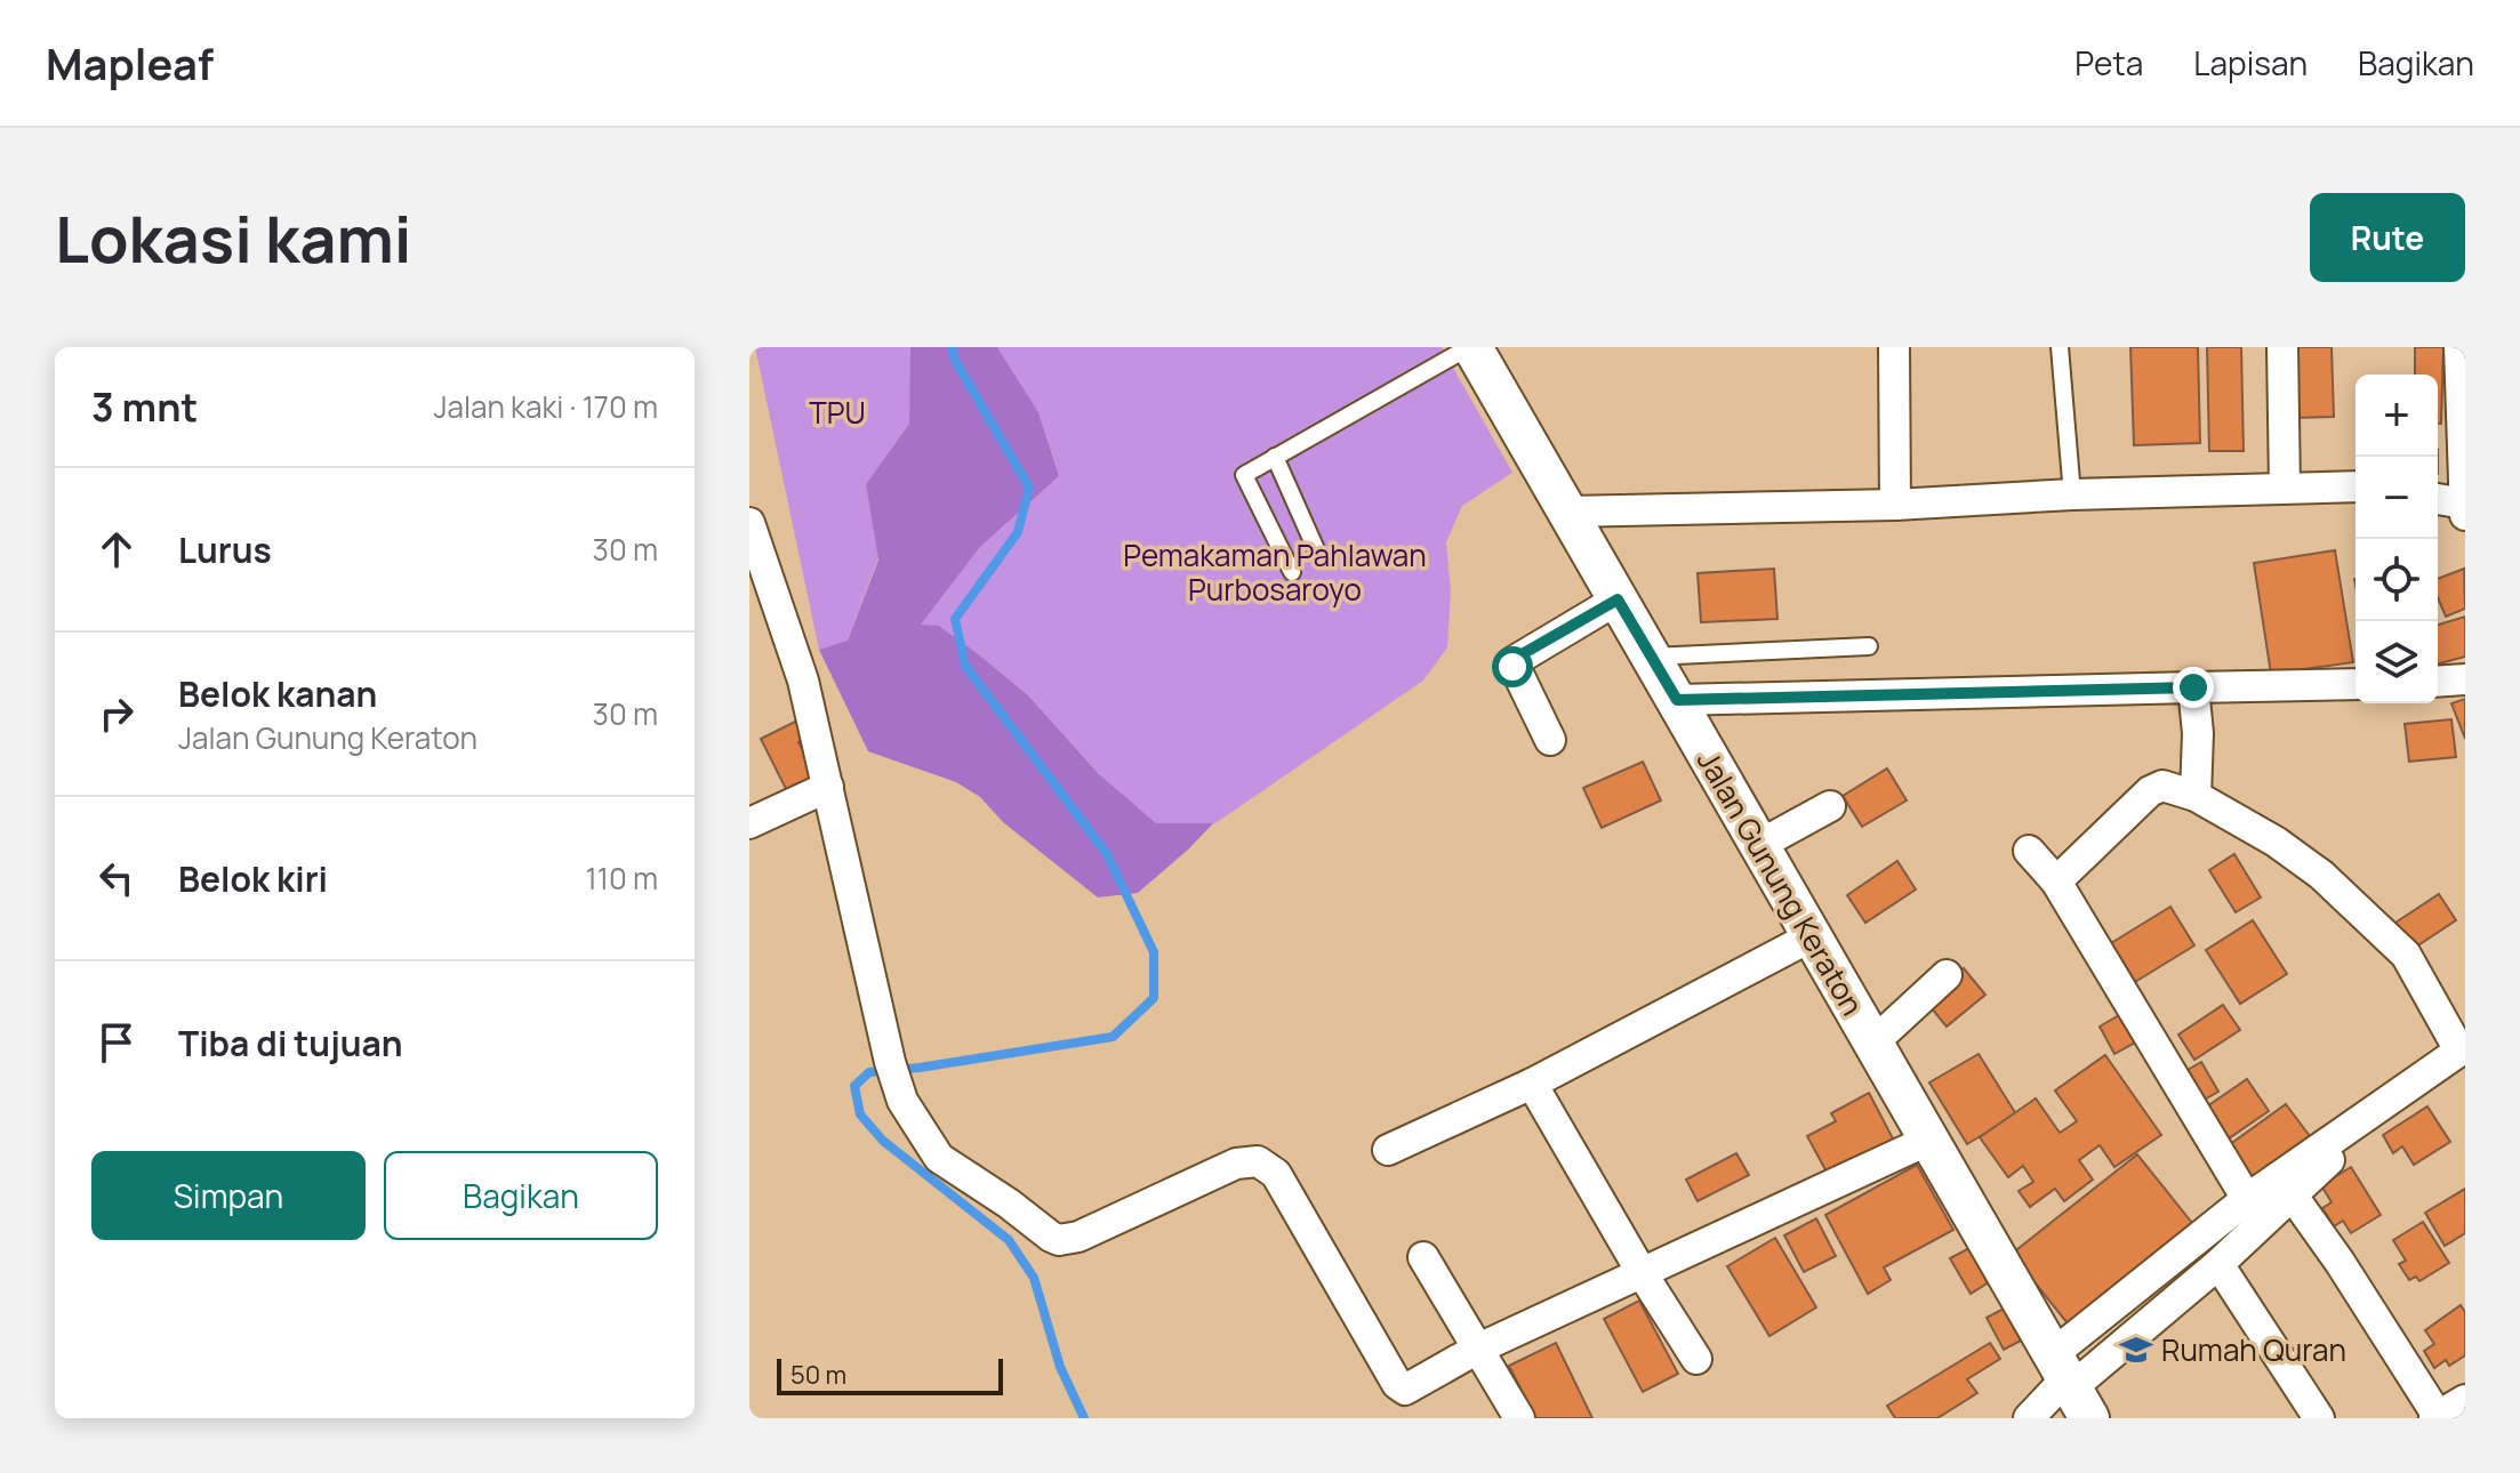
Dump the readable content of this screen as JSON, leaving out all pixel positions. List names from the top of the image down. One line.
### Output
{"streets":{"street":["Jalan Gunung Keraton"]},"parks":["TPU","Pemakaman Pahlawan Purbosaroyo"],"places":{"school or university":["Rumah Quran"]},"scale_bar":"50 m","page":{"header":"Mapleaf","nav":["Peta","Lapisan","Bagikan"],"buttons":["Rute",["Simpan","Bagikan"]],"title":"Lokasi kami","heading":["3 mnt","Jalan kaki · 170 m"],"map_buttons":["+","−"],"list":[["Lurus","30 m"],["Belok kanan","Jalan Gunung Keraton","30 m"],["Belok kiri","110 m"],"Tiba di tujuan"],"scale":"50 m"}}
